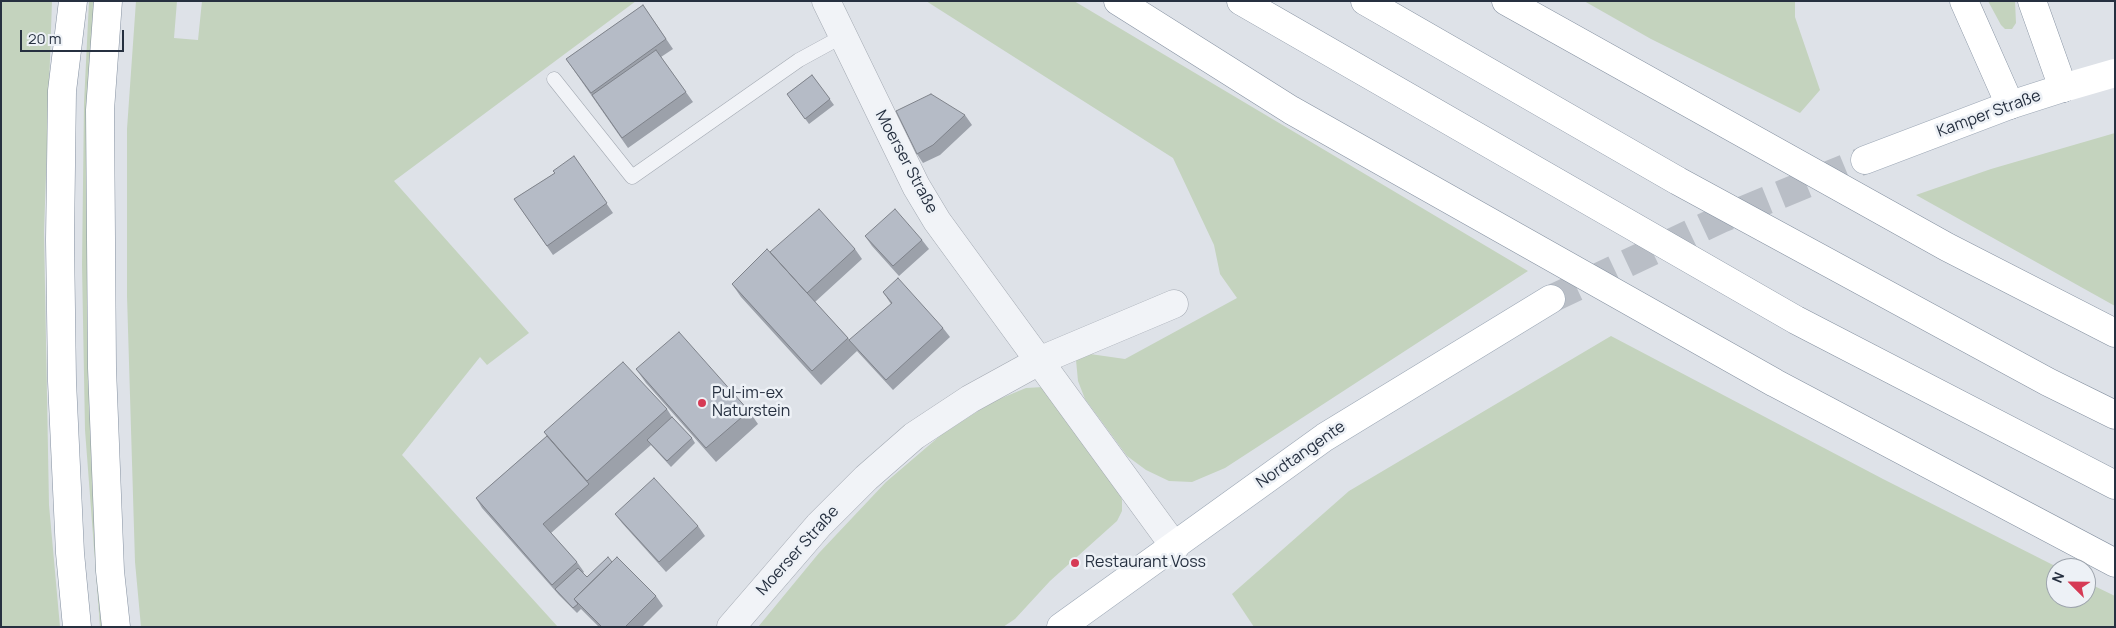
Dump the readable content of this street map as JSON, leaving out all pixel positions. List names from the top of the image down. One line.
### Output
{"streets":{"main road":["Kamper Straße","Nordtangente"],"street":["Moerser Straße"]},"crossings":[["Moerser Straße","Nordtangente"]],"places":["Pul-im-ex Naturstein","Restaurant Voss"],"scale_bar":"20 m","north":"top left"}
